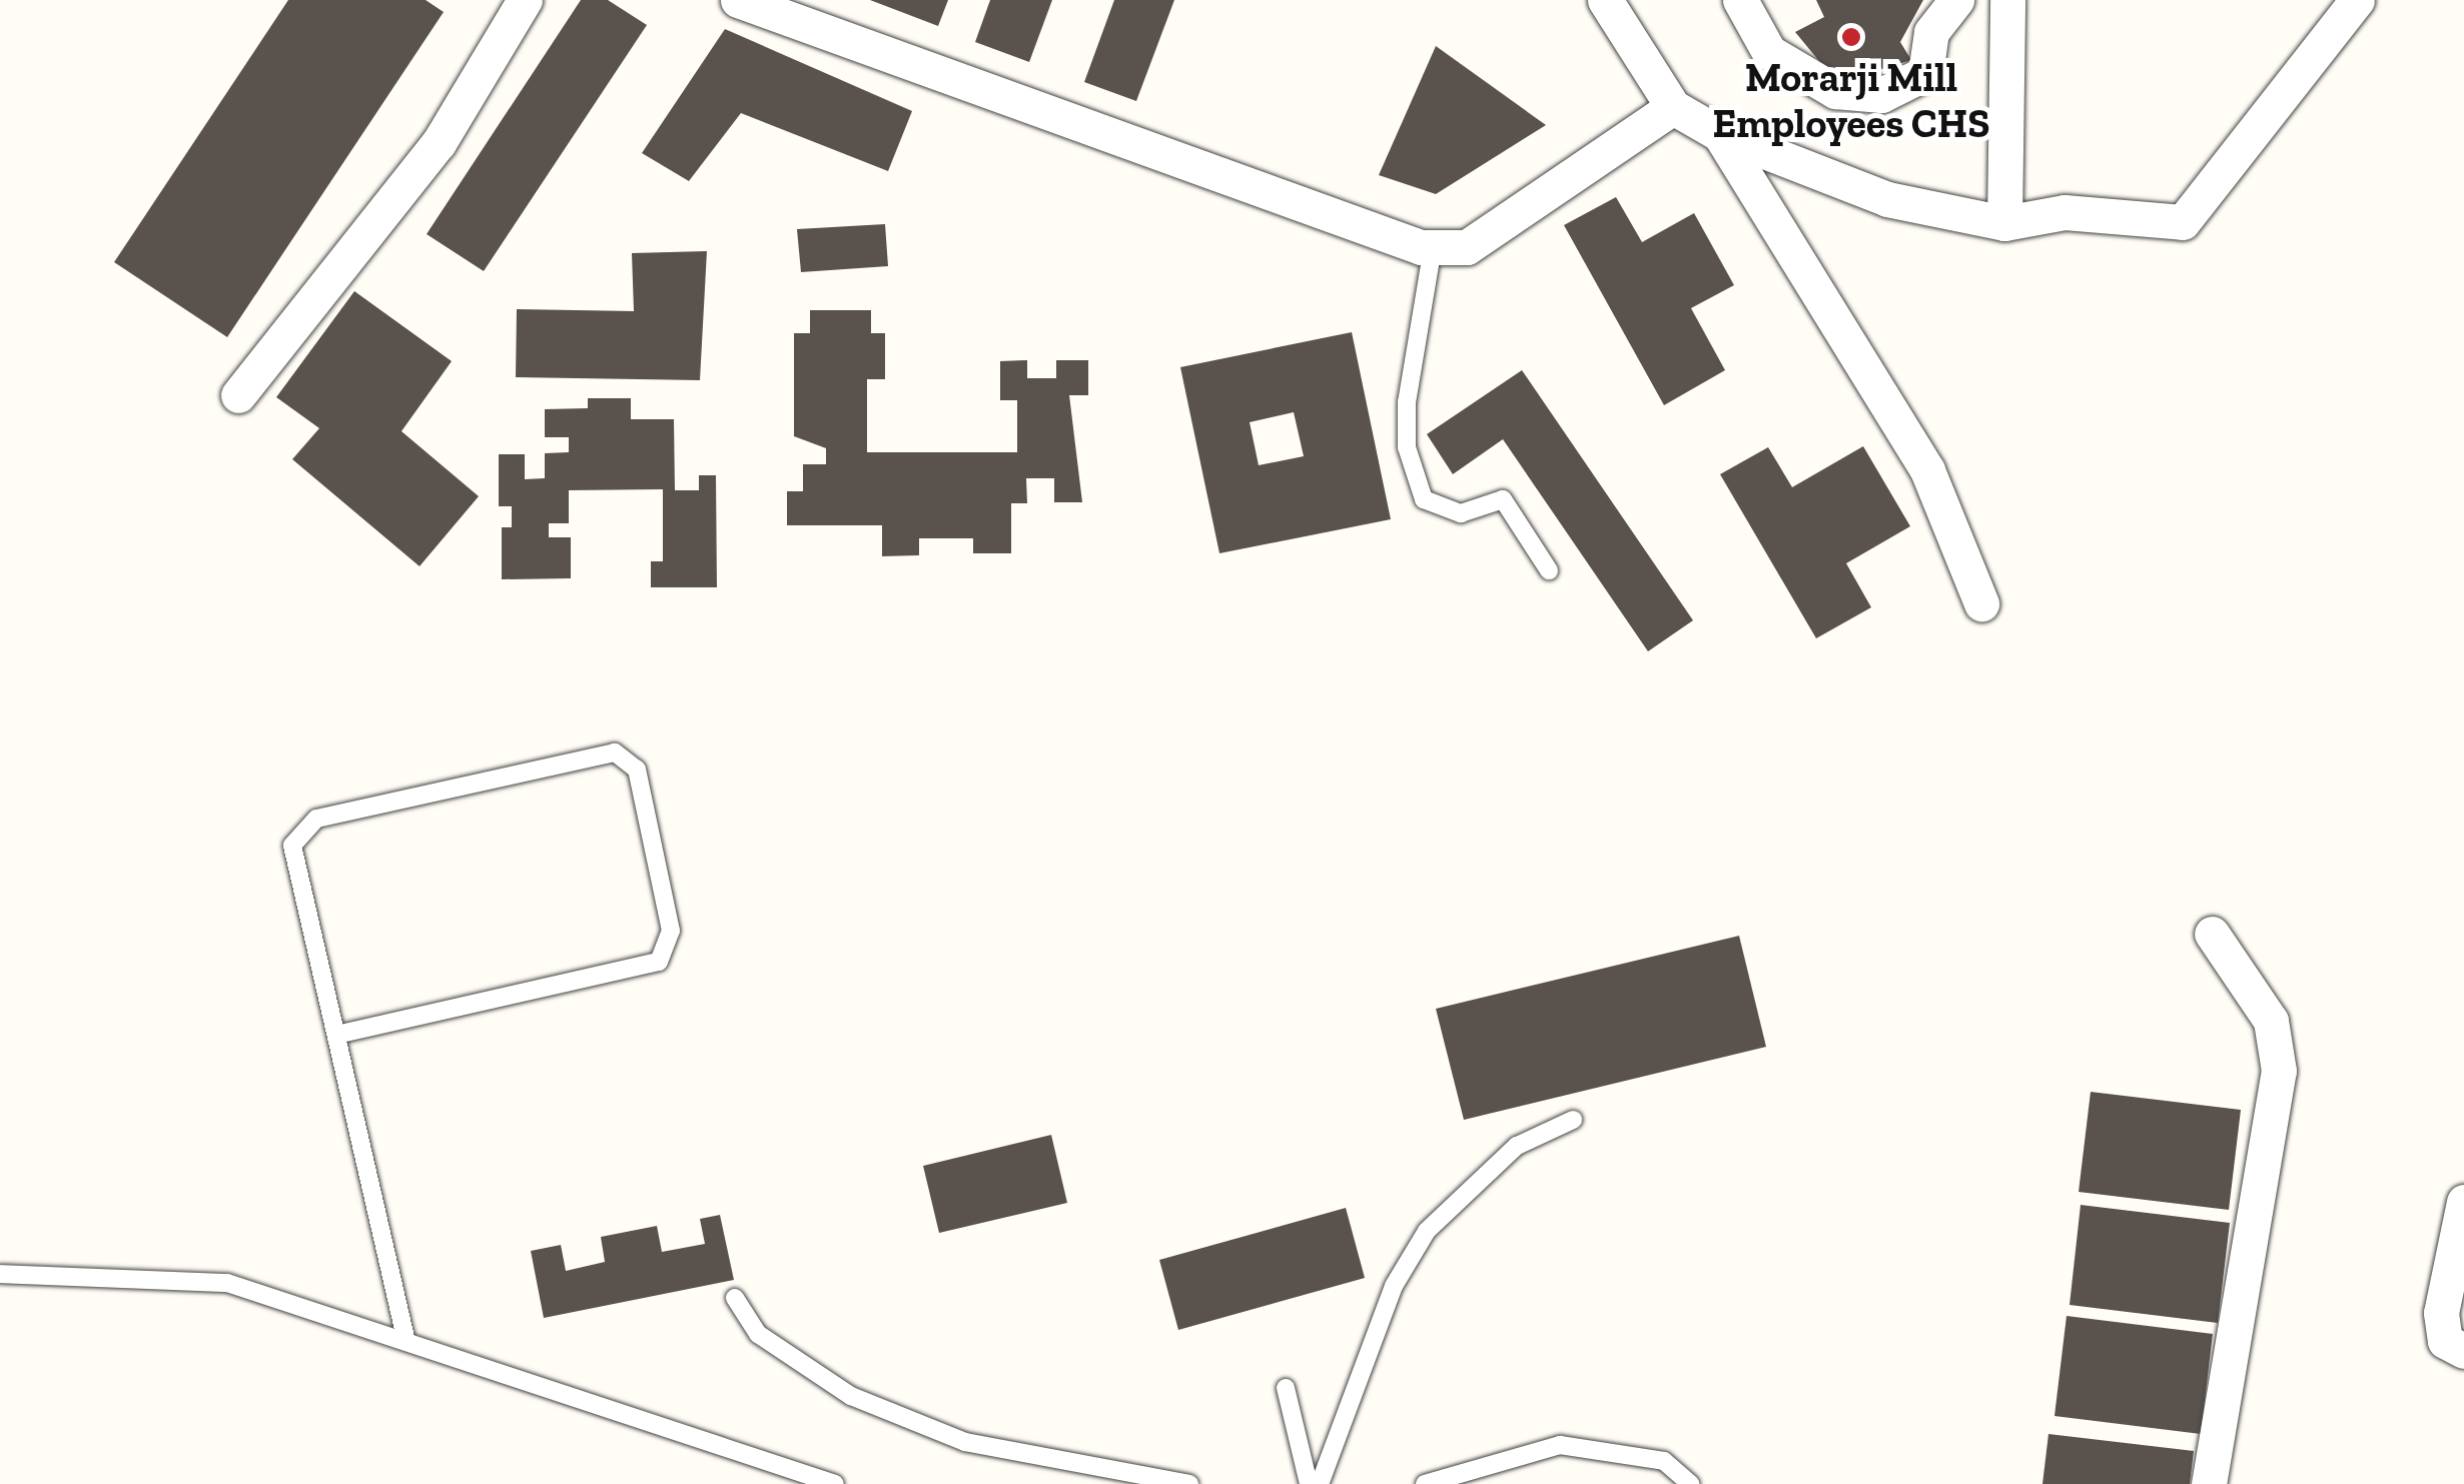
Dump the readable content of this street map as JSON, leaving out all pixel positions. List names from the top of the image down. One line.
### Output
{"places":["Morarji Mill Employees CHS"]}
